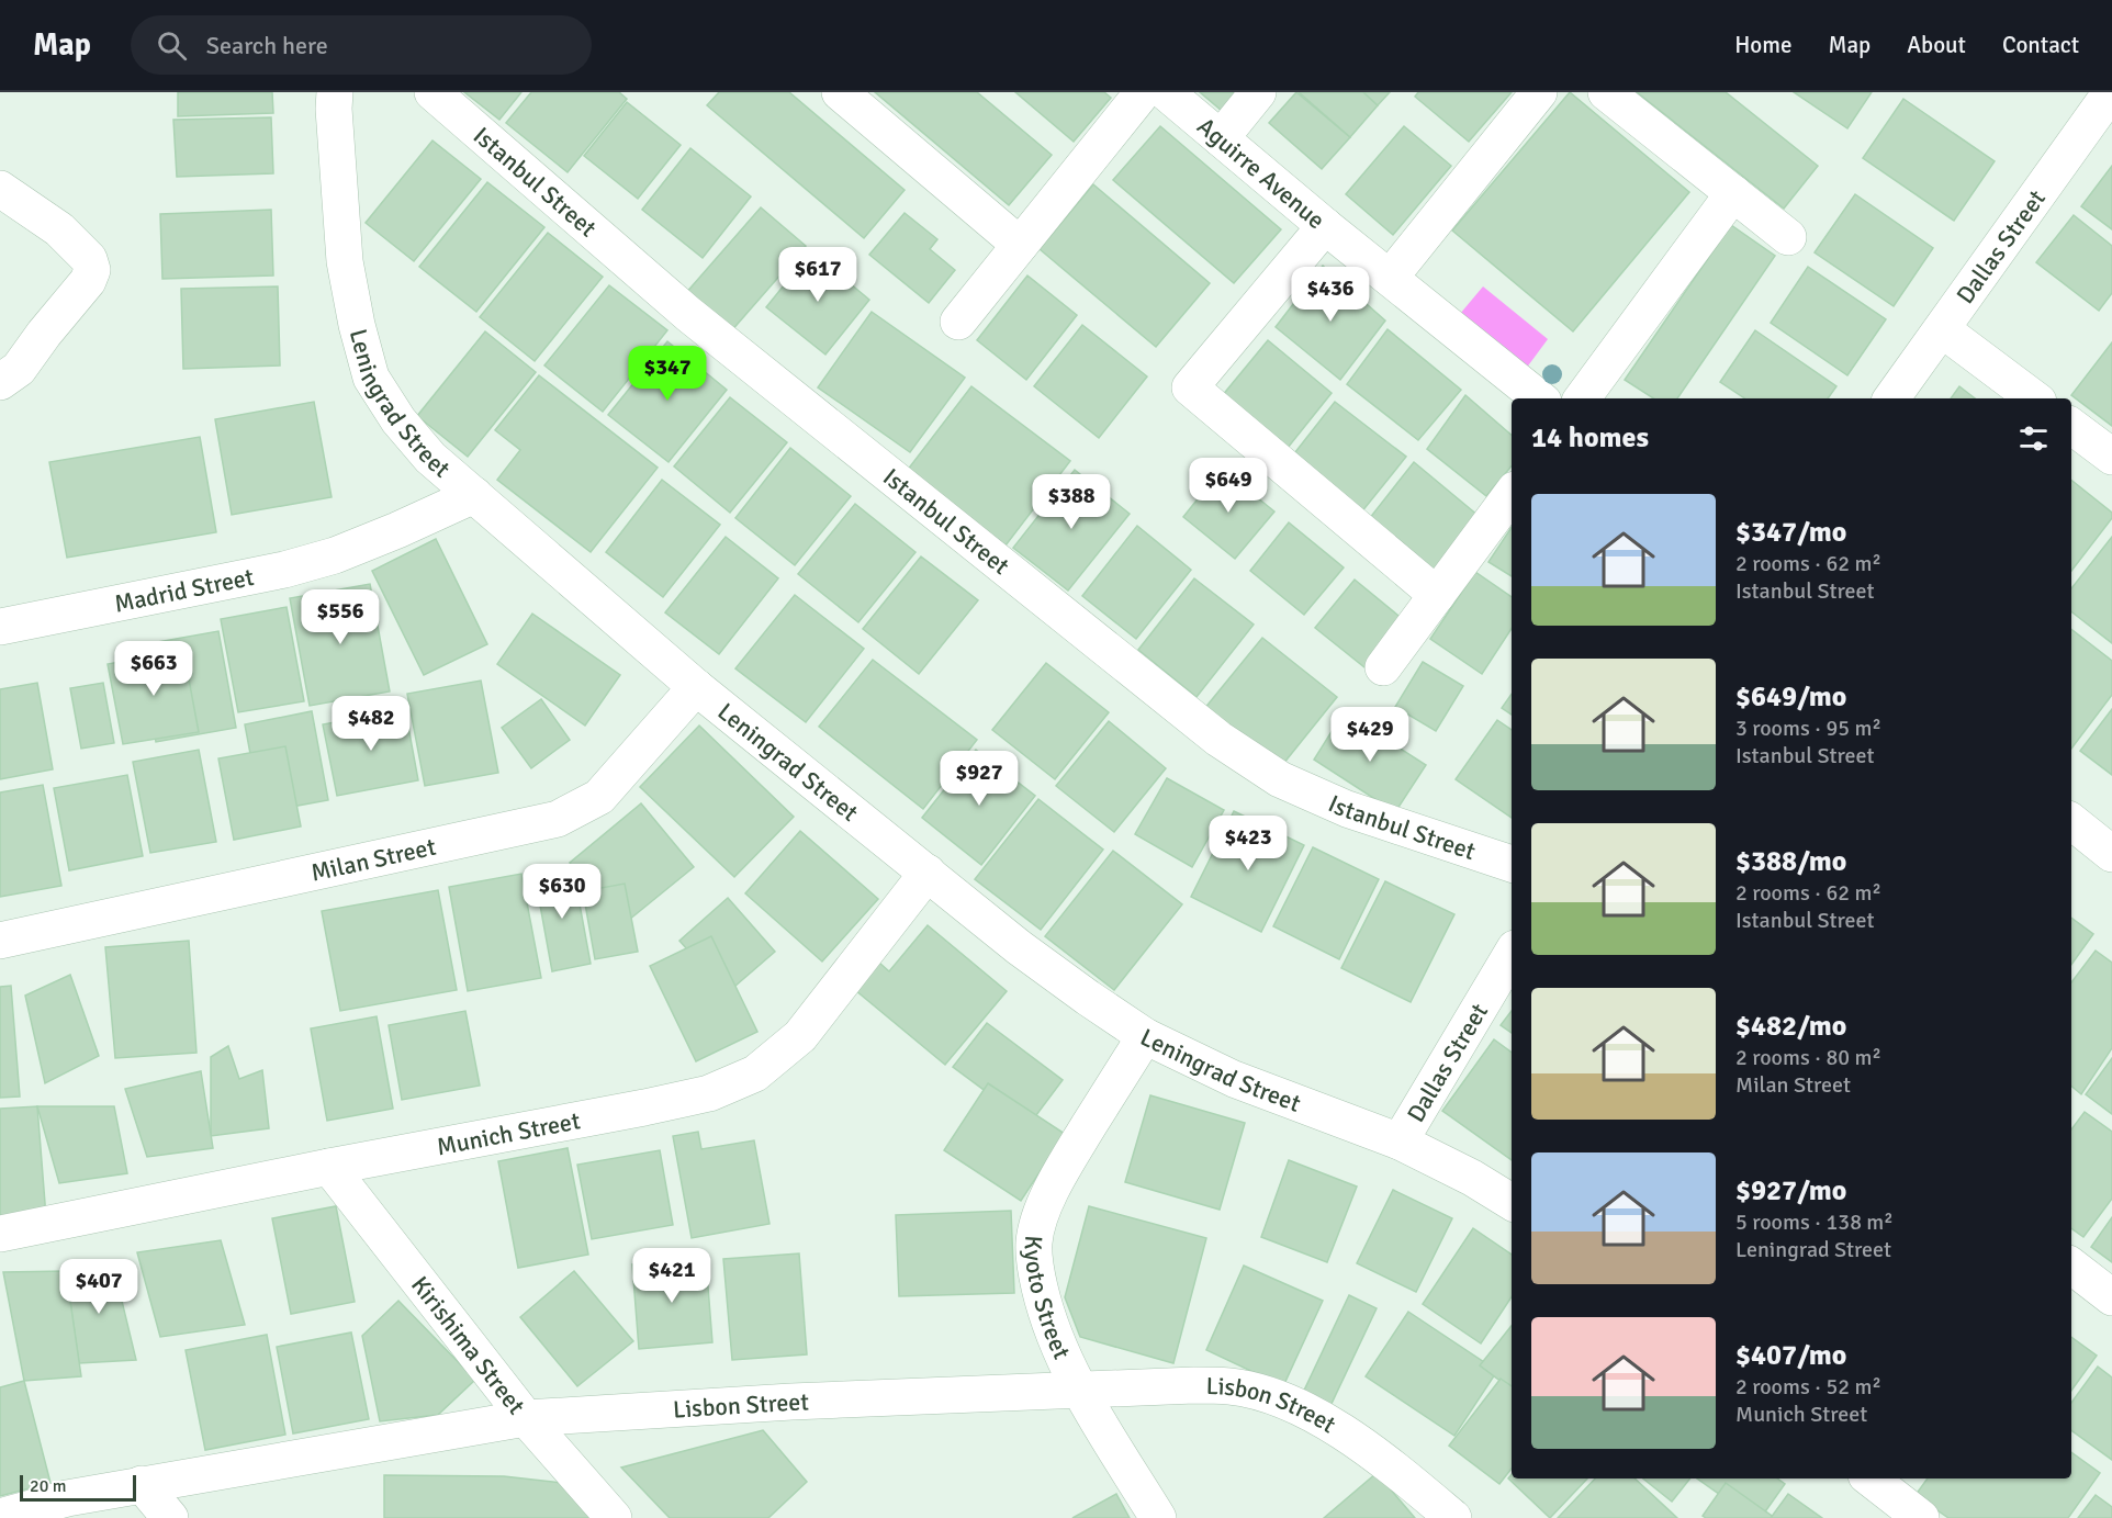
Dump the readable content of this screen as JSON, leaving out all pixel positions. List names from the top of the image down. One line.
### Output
{"streets":{"street":["Aguirre Avenue","Istanbul Street","Dallas Street","Leningrad Street","Madrid Street","Milan Street","Munich Street","Kyoto Street","Kirishima Street","Lisbon Street"]},"crossings":[["Dallas Street","Leningrad Street"],["Leningrad Street","Madrid Street"],["Leningrad Street","Milan Street"],["Leningrad Street","Munich Street"],["Leningrad Street","Kyoto Street"],["Munich Street","Kirishima Street"],["Kyoto Street","Lisbon Street"],["Kirishima Street","Lisbon Street"]],"scale_bar":"20 m","page":{"header":"Map","search":"Search here","nav":["Home","Map","About","Contact"],"price":["$617","$436","$347","$649","$388","$556","$663","$482","$429","$927","$423","$630","$421","$407"],"heading":"14 homes","list":[{"name":"$347/mo","note":"2 rooms · 62 m² · Istanbul Street"},{"name":"$649/mo","note":"3 rooms · 95 m² · Istanbul Street"},{"name":"$388/mo","note":"2 rooms · 62 m² · Istanbul Street"},{"name":"$482/mo","note":"2 rooms · 80 m² · Milan Street"},{"name":"$927/mo","note":"5 rooms · 138 m² · Leningrad Street"},{"name":"$407/mo","note":"2 rooms · 52 m² · Munich Street"}],"scale":"20 m"}}
